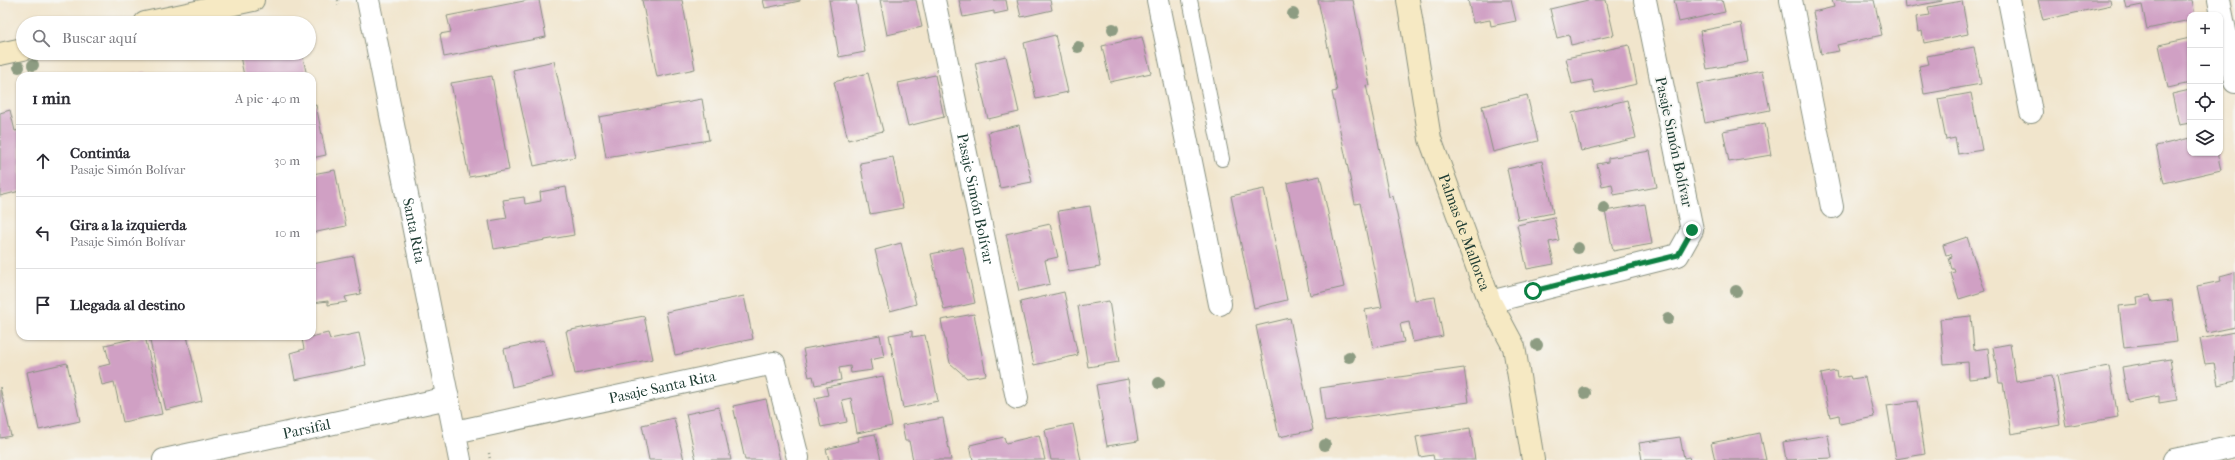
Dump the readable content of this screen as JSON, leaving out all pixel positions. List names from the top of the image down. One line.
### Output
{"streets":{"street":["Pasaje Simón Bolívar","Santa Rita","Palmas de Mallorca","Pasaje Santa Rita","Parsifal"]},"crossings":[["Pasaje Simón Bolívar","Palmas de Mallorca"],["Santa Rita","Pasaje Santa Rita"],["Santa Rita","Parsifal"]],"page":{"map_buttons":["+","−"],"search":"Buscar aquí","heading":["1 min","A pie · 40 m"],"list":[["Continúa","Pasaje Simón Bolívar","30 m"],["Gira a la izquierda","Pasaje Simón Bolívar","10 m"],"Llegada al destino"]}}
